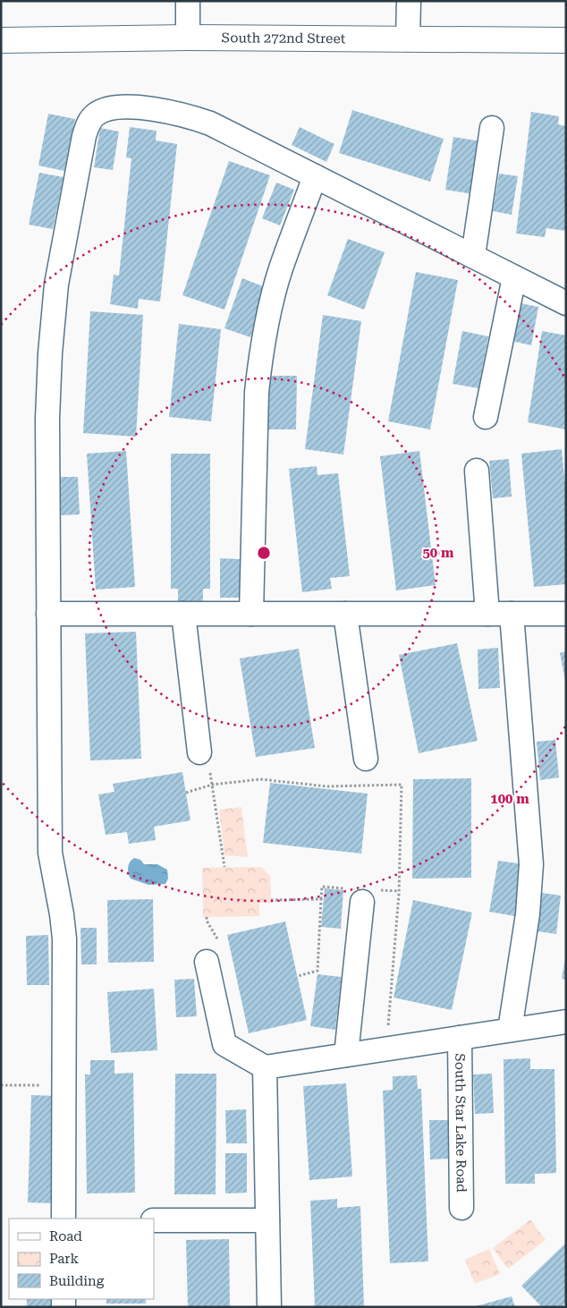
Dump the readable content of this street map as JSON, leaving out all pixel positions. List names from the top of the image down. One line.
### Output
{"streets":{"main road":["South 272nd Street"],"street":["South Star Lake Road"]},"legend":["Road","Park","Building"],"rings":["50 m","100 m"]}
